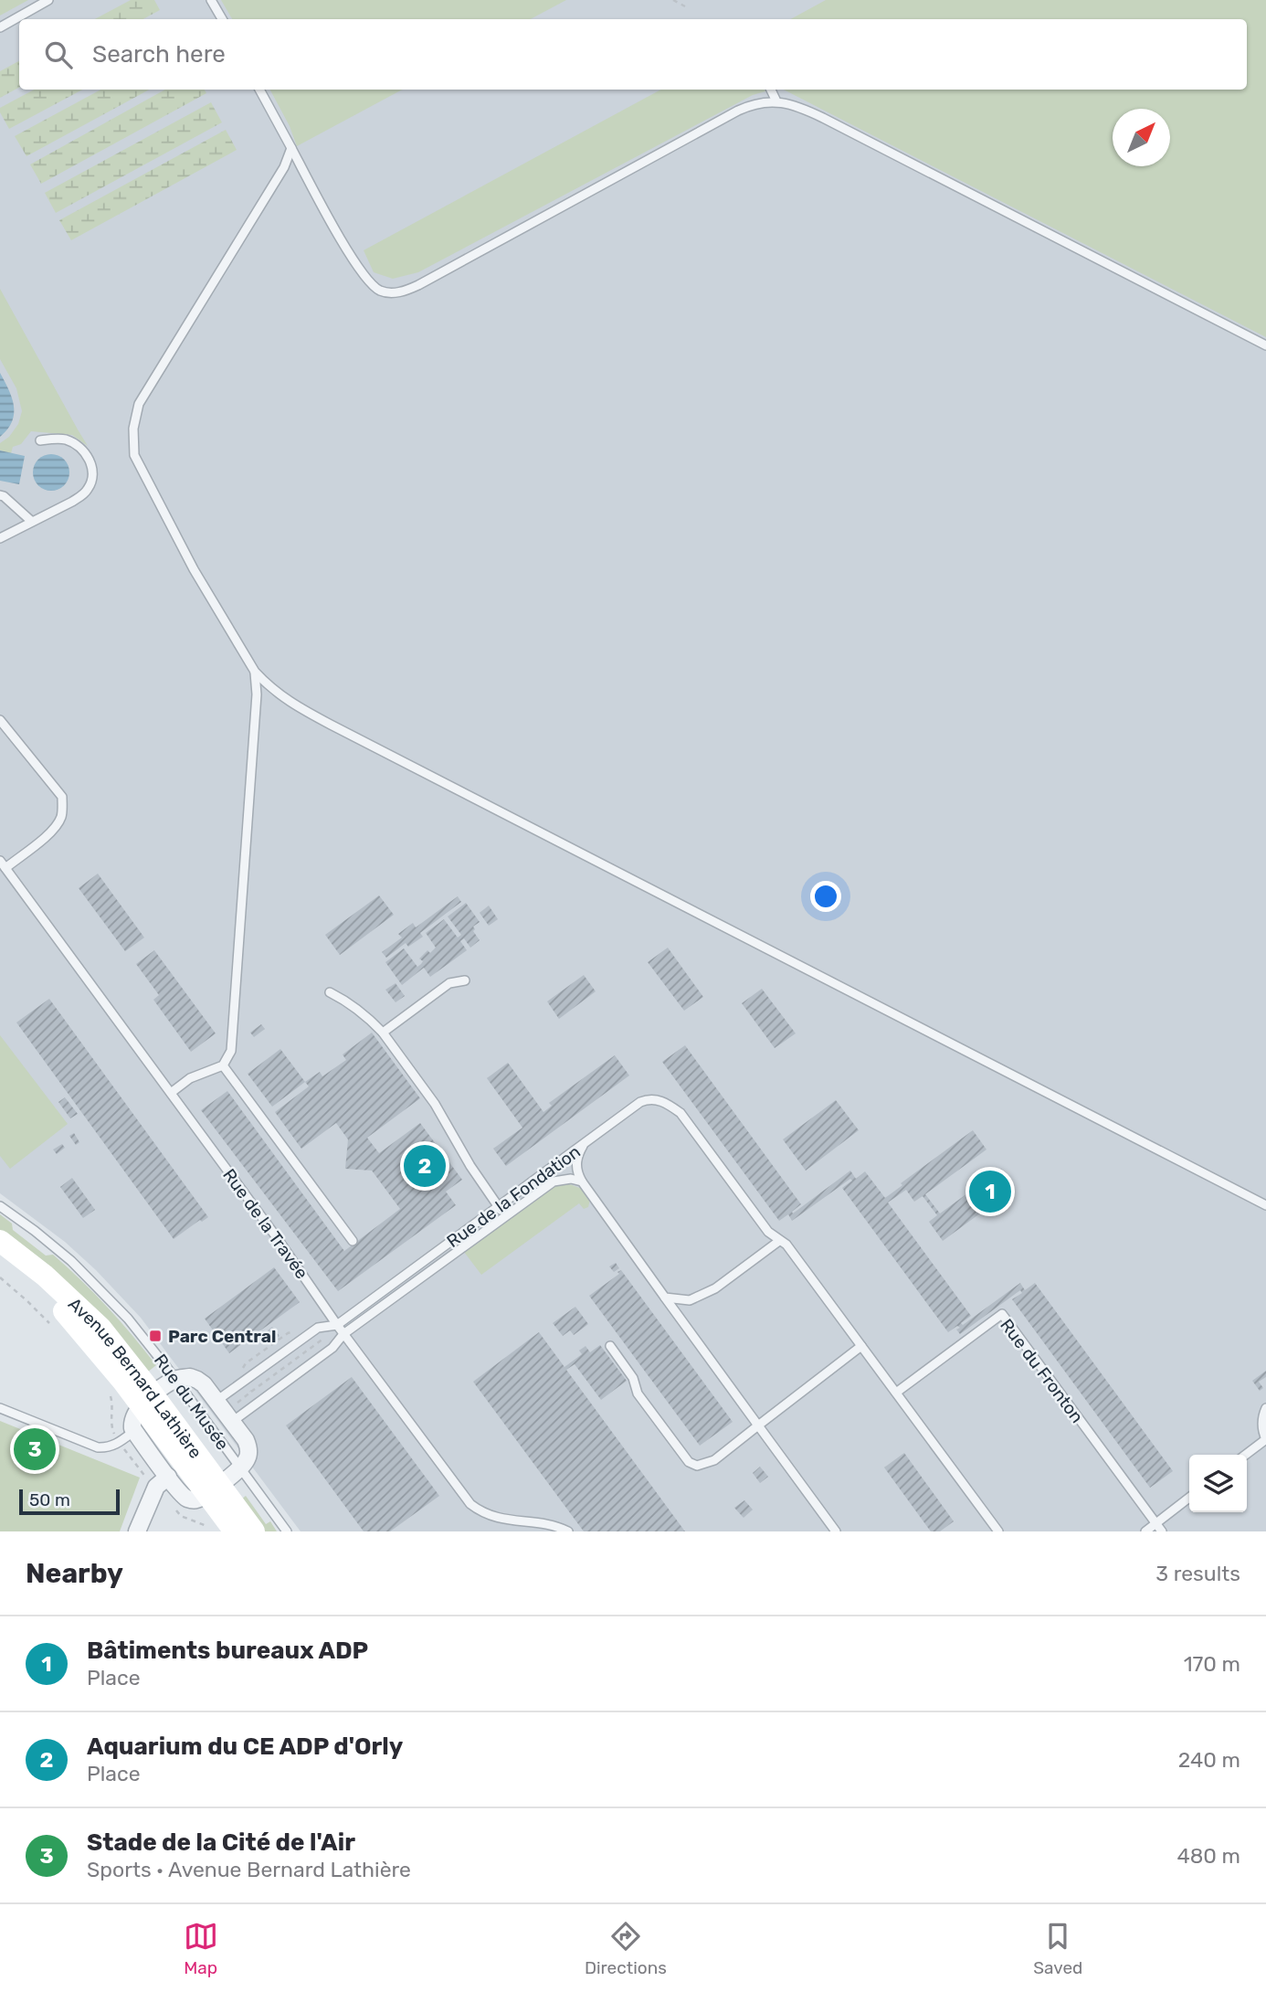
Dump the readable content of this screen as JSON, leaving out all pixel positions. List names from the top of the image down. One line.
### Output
{"streets":{"main road":["Avenue Bernard Lathière"],"lane":["Rue de la Fondation","Rue de la Travée","Rue du Fronton","Rue du Musée"]},"crossings":[["Rue de la Fondation","Rue de la Travée"],["Rue de la Fondation","Rue du Fronton"]],"places":{"transit":["Parc Central"]},"scale_bar":"50 m","north":"top right","page":{"search":"Search here","pins":["2","1","3"],"scale":"50 m","heading":["Nearby","3 results"],"list":[{"mark":"1","name":"Bâtiments bureaux ADP","note":"Place","value":"170 m"},{"mark":"2","name":"Aquarium du CE ADP d'Orly","note":"Place","value":"240 m"},{"mark":"3","name":"Stade de la Cité de l'Air","note":"Sports · Avenue Bernard Lathière","value":"480 m"}],"nav":["Map","Directions","Saved"]}}
